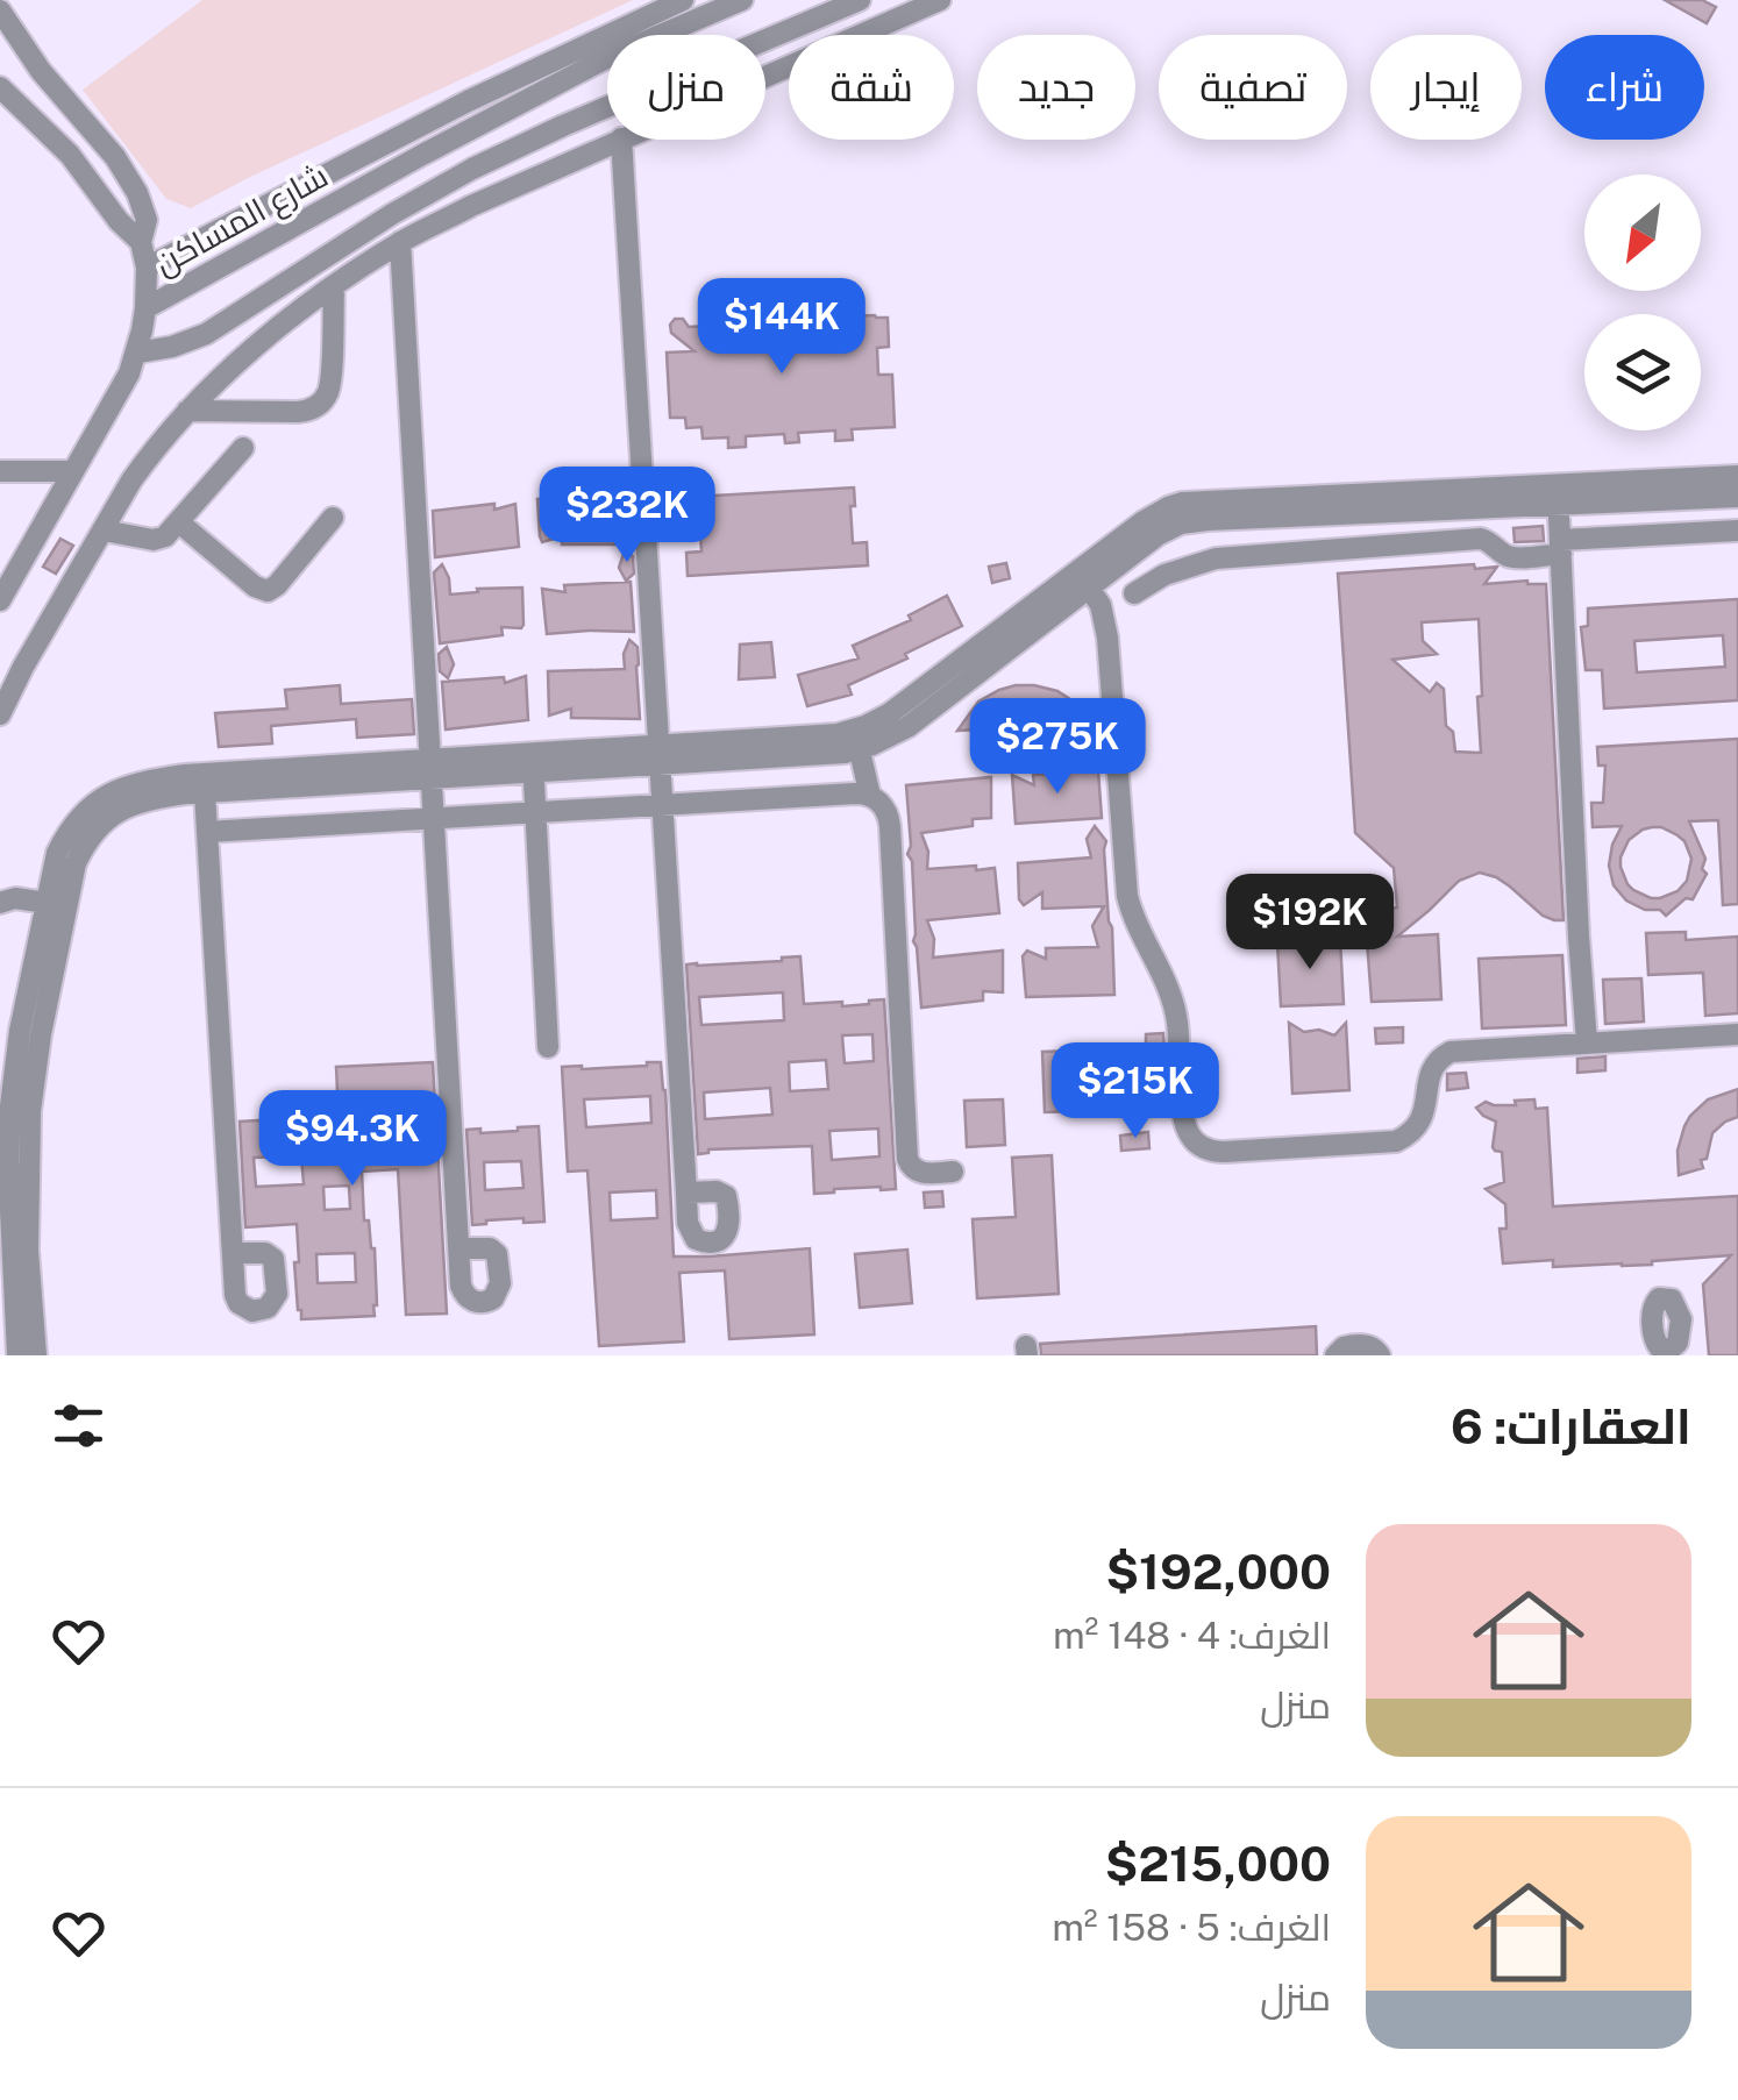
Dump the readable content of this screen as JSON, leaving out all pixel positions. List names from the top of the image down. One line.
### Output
{"streets":{"street":["شارع المساكن"]},"north":"bottom left","page":{"chip":["شراء","إيجار","تصفية","جديد","شقة","منزل"],"price":["$144K","$232K","$275K","$192K","$215K","$94.3K"],"heading":"العقارات: 6","list":[{"name":"$192,000","note":"الغرف: 4 · 148 m² · منزل"},{"name":"$215,000","note":"الغرف: 5 · 158 m² · منزل"}]}}
